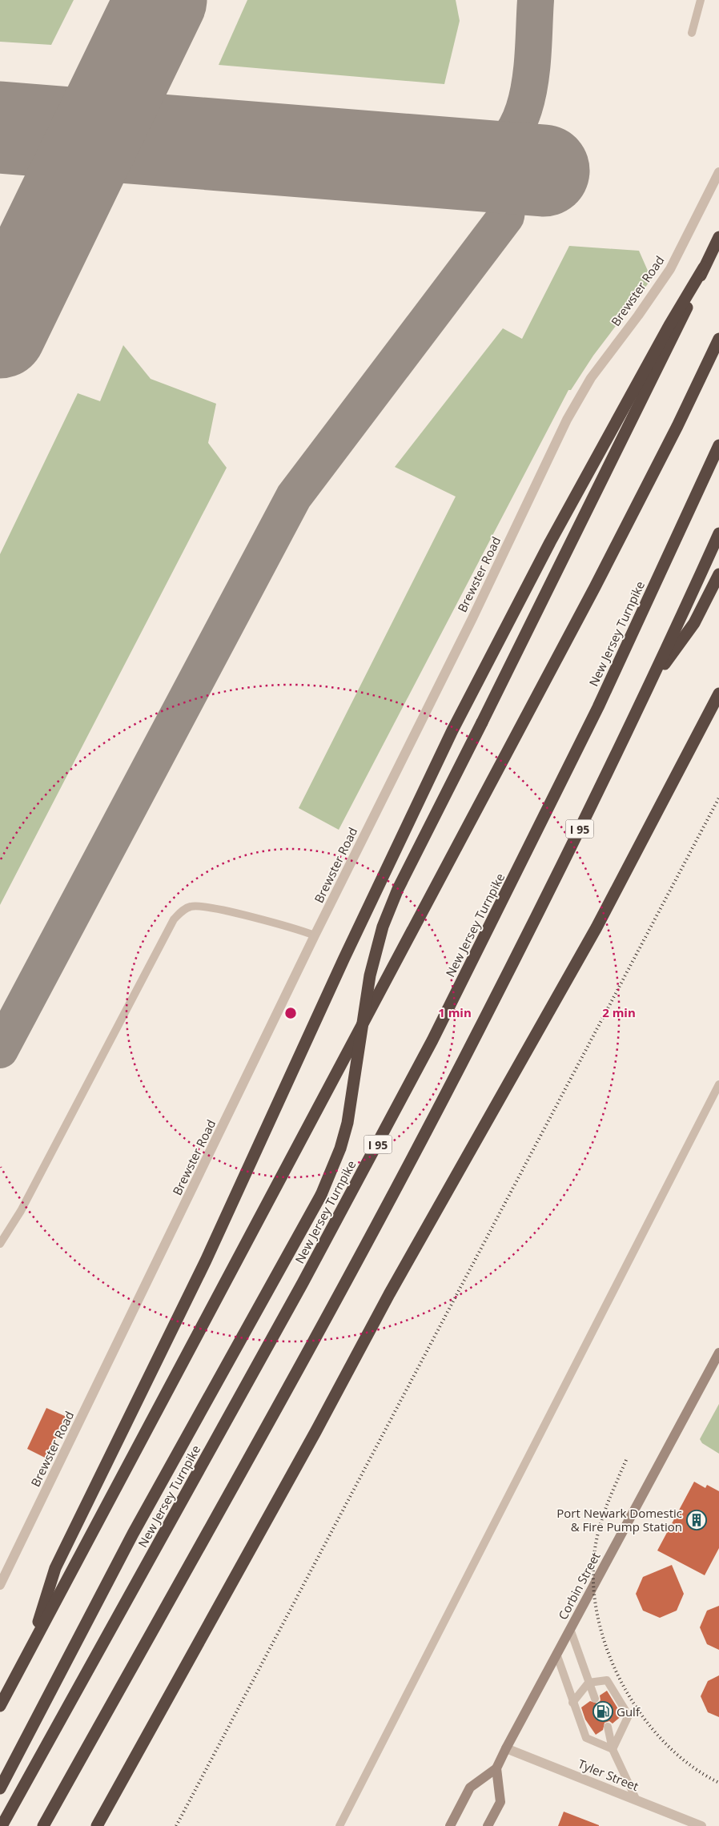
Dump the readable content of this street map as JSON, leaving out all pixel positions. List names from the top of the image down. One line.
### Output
{"streets":{"highway":["New Jersey Turnpike","I 95"],"main road":["Corbin Street"],"street":["Brewster Road","Tyler Street"]},"crossings":[["Corbin Street","Tyler Street"]],"places":{"building":["Port Newark Domestic & Fire Pump Station"],"fuel station":["Gulf"]},"rings":["1 min","2 min"]}
